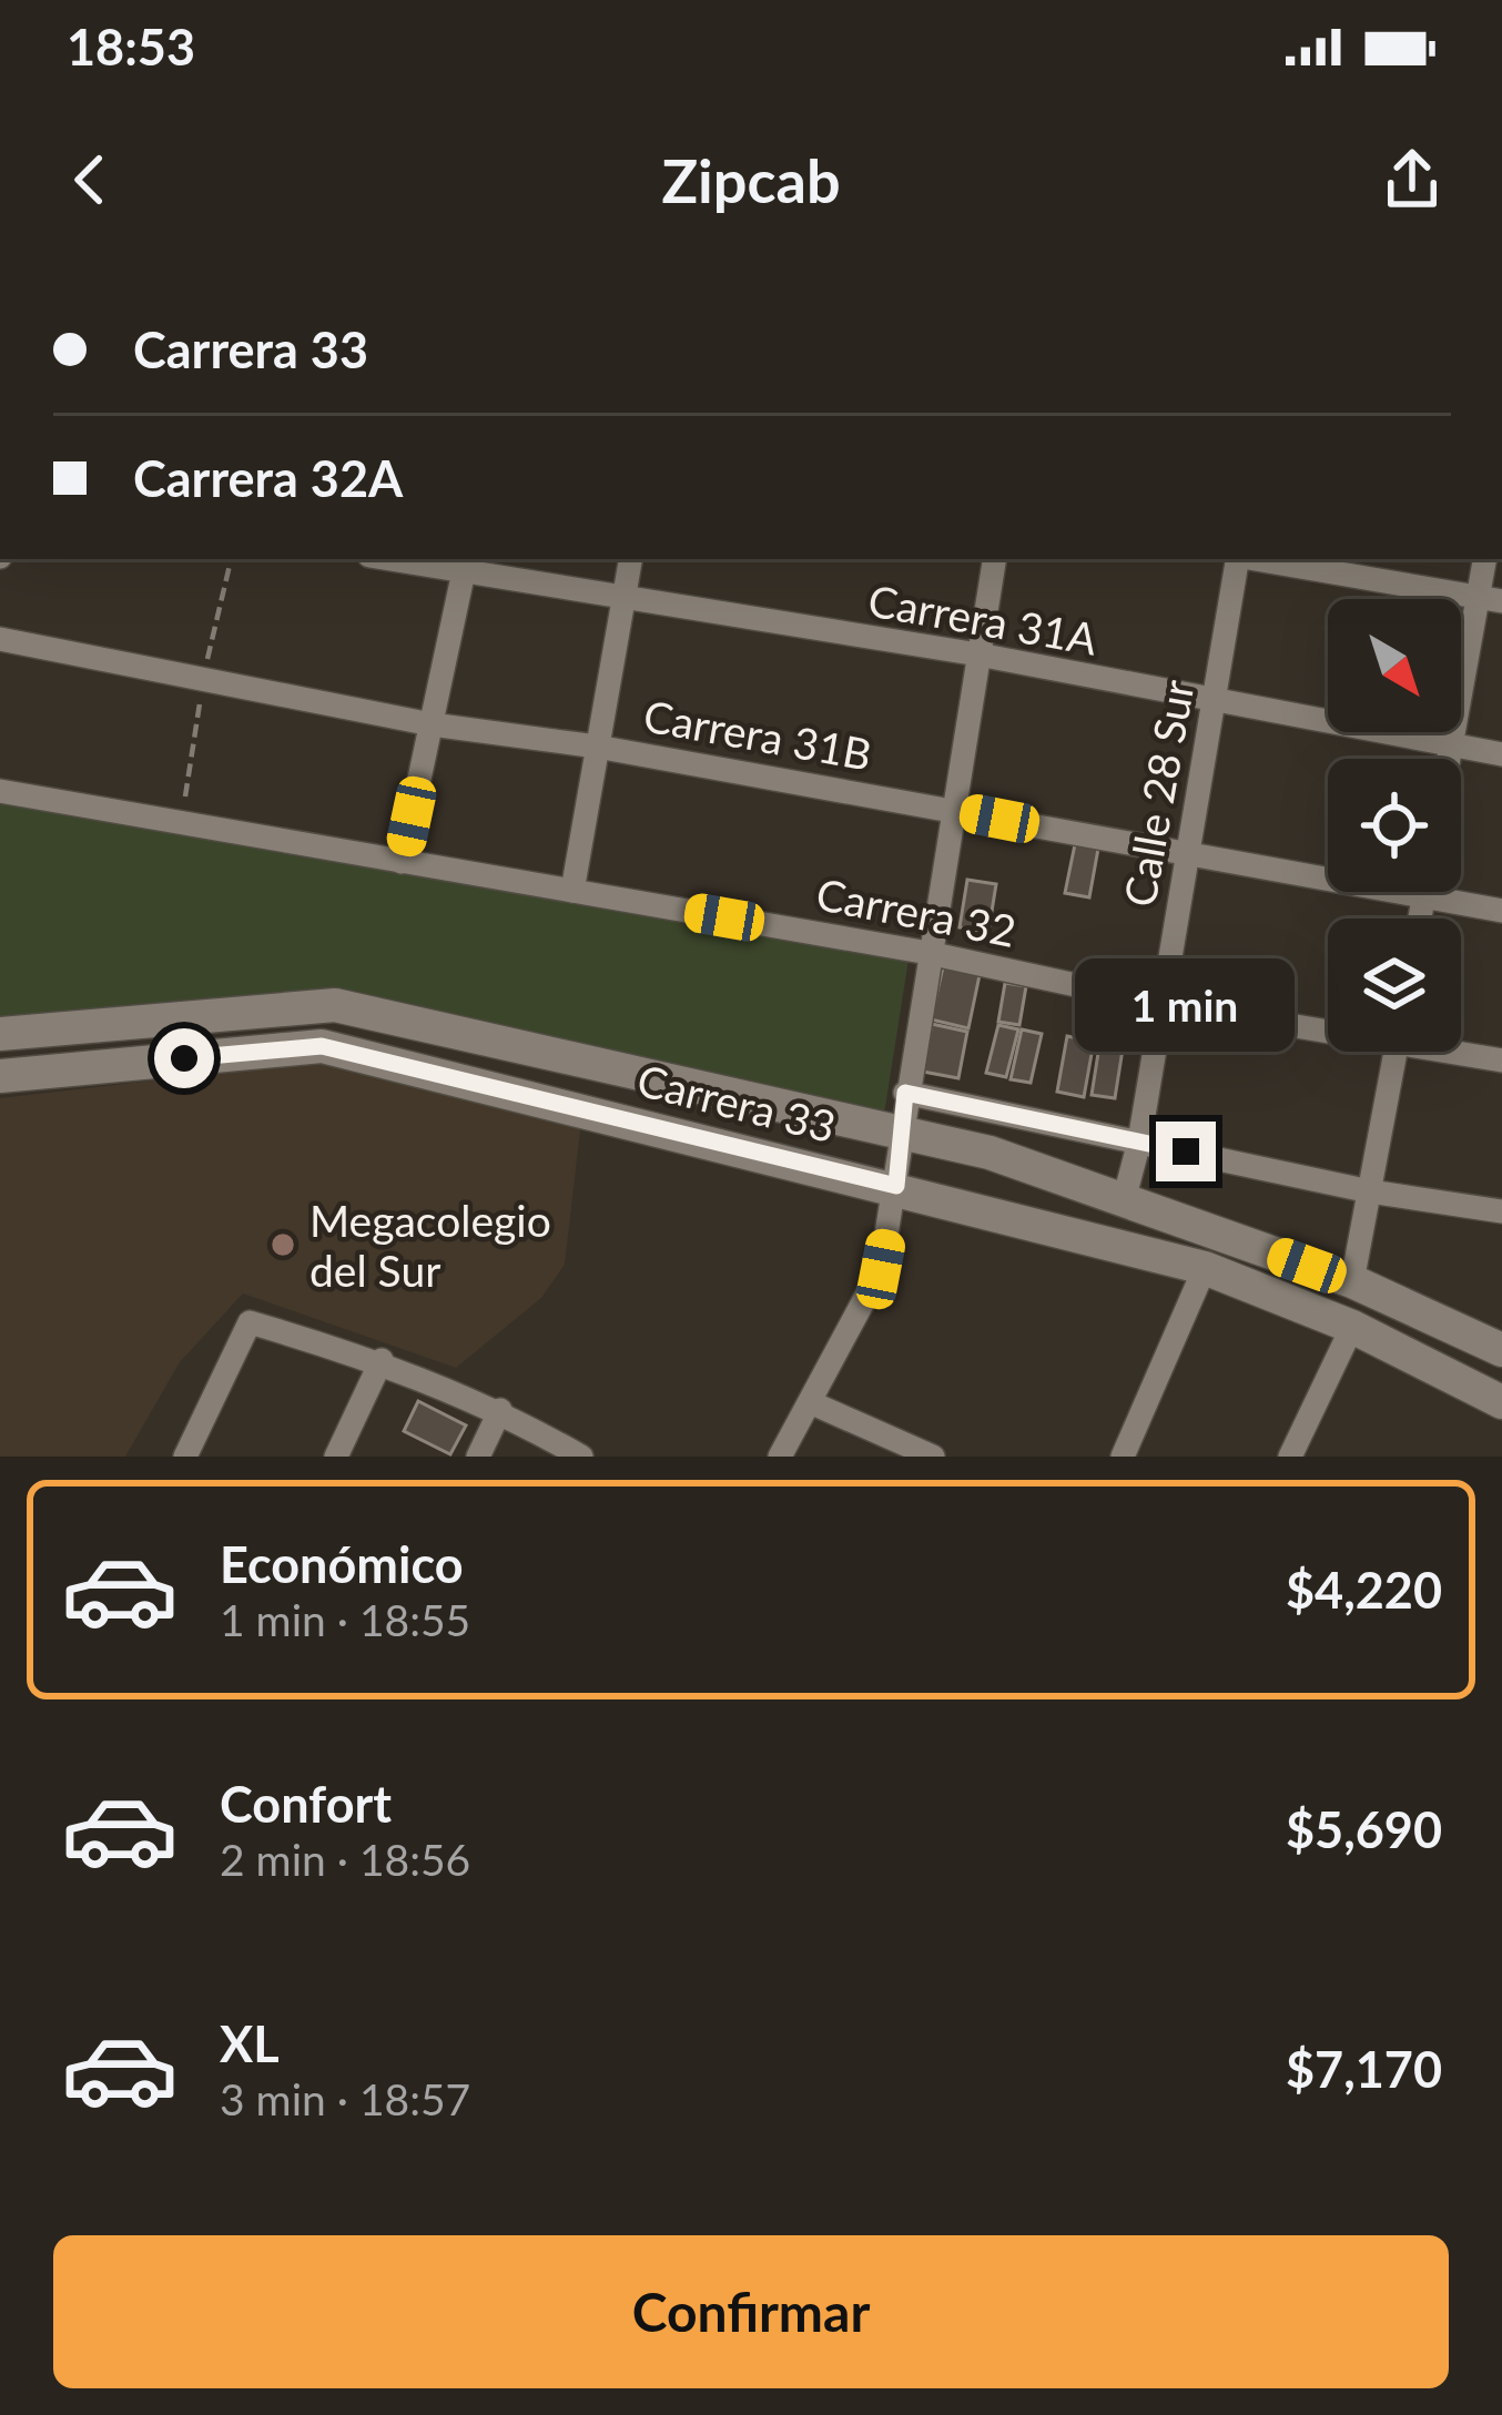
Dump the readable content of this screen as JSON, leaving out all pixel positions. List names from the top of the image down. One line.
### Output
{"streets":{"main road":["Carrera 33"],"street":["Carrera 31A","Carrera 31B","Calle 28 Sur","Carrera 32"]},"crossings":[["Carrera 31A","Calle 28 Sur"],["Carrera 31B","Calle 28 Sur"],["Calle 28 Sur","Carrera 32"],["Calle 28 Sur","Carrera 33"]],"places":["Megacolegio del Sur"],"north":"bottom right","page":{"status":"18:53","header":"Zipcab","banner":["Carrera 33","Carrera 32A"],"bubble":"1 min","list":[{"name":"Económico","note":"1 min · 18:55","value":"$4,220"},{"name":"Confort","note":"2 min · 18:56","value":"$5,690"},{"name":"XL","note":"3 min · 18:57","value":"$7,170"}],"buttons":"Confirmar"}}
